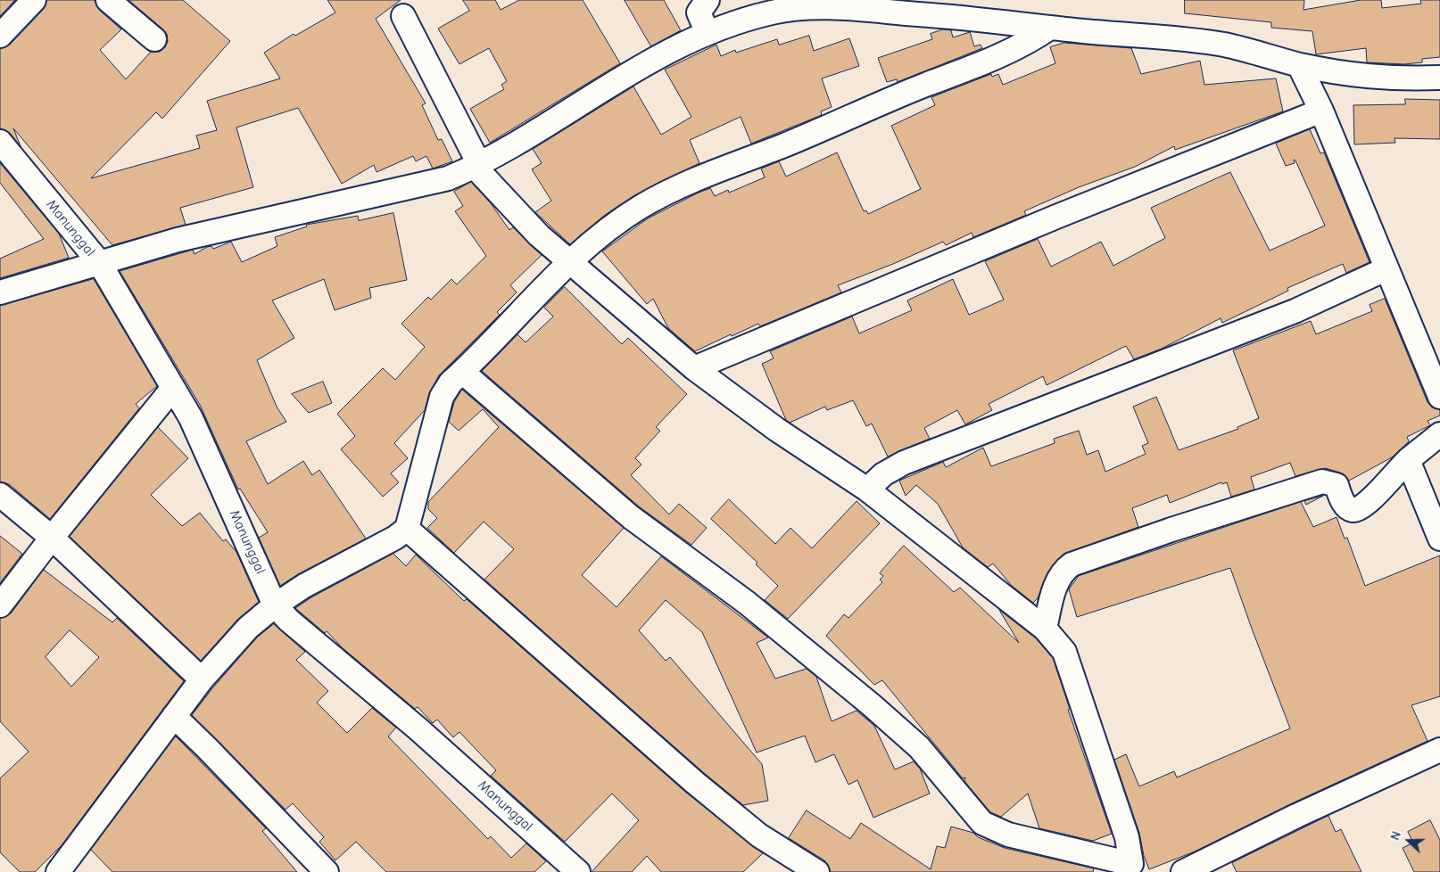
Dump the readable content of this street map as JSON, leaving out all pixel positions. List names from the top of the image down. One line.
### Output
{"streets":{"street":["Manunggal"]},"north":"left"}
